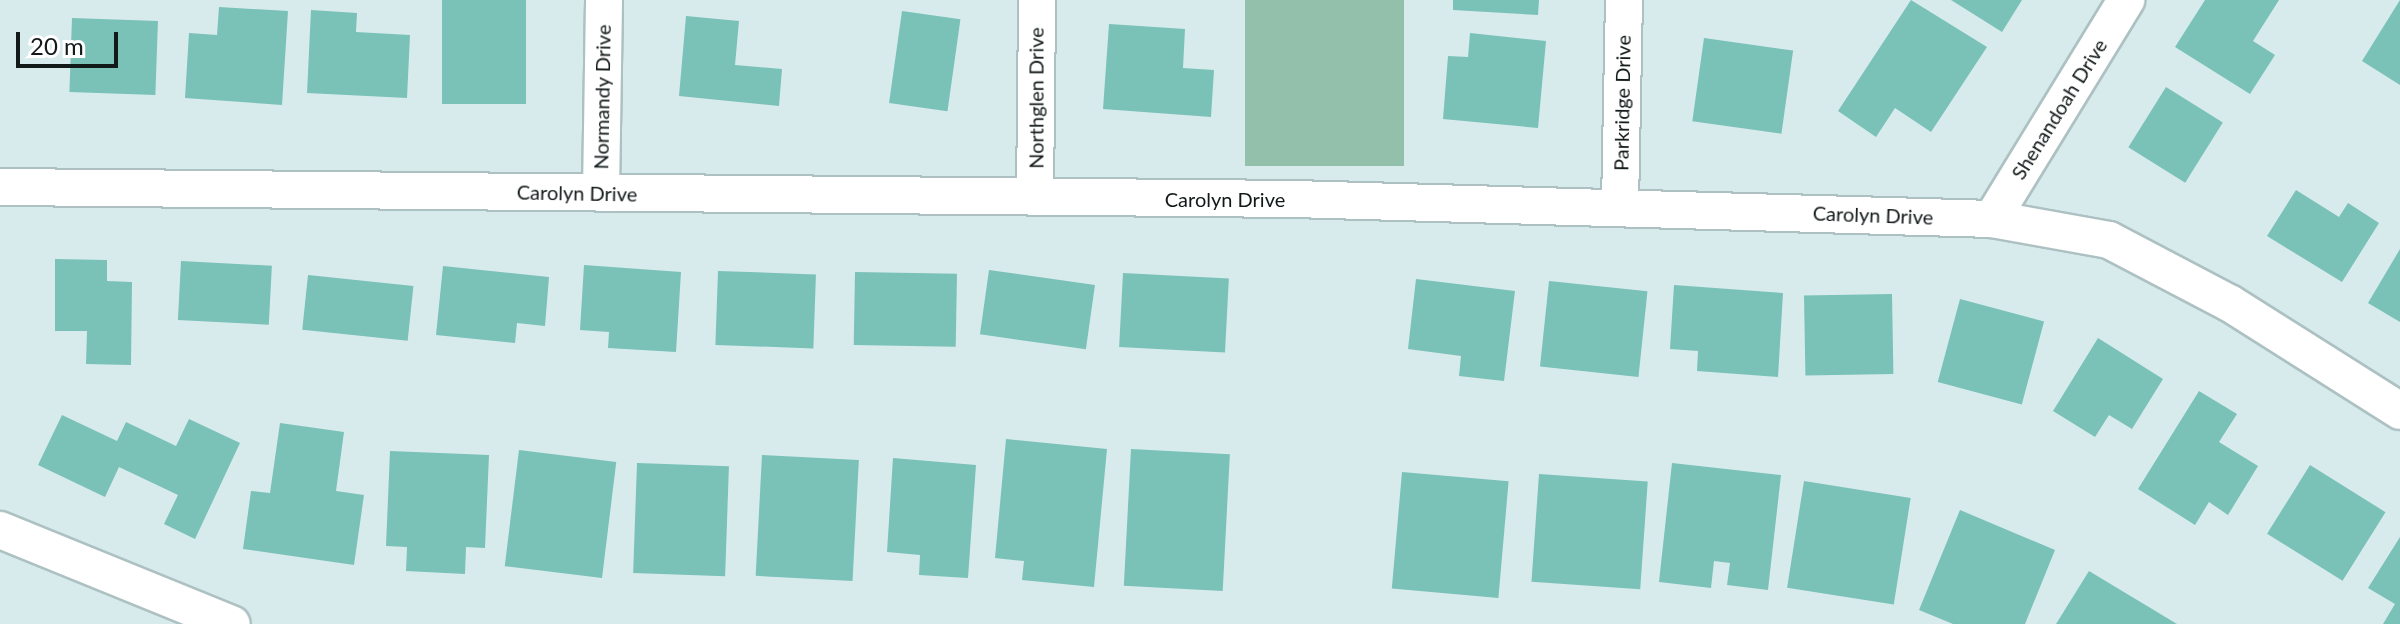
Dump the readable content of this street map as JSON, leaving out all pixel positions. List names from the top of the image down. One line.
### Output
{"streets":{"street":["Normandy Drive","Northglen Drive","Parkridge Drive","Shenandoah Drive","Carolyn Drive"]},"crossings":[["Normandy Drive","Carolyn Drive"],["Northglen Drive","Carolyn Drive"],["Parkridge Drive","Carolyn Drive"],["Shenandoah Drive","Carolyn Drive"]],"scale_bar":"20 m"}
